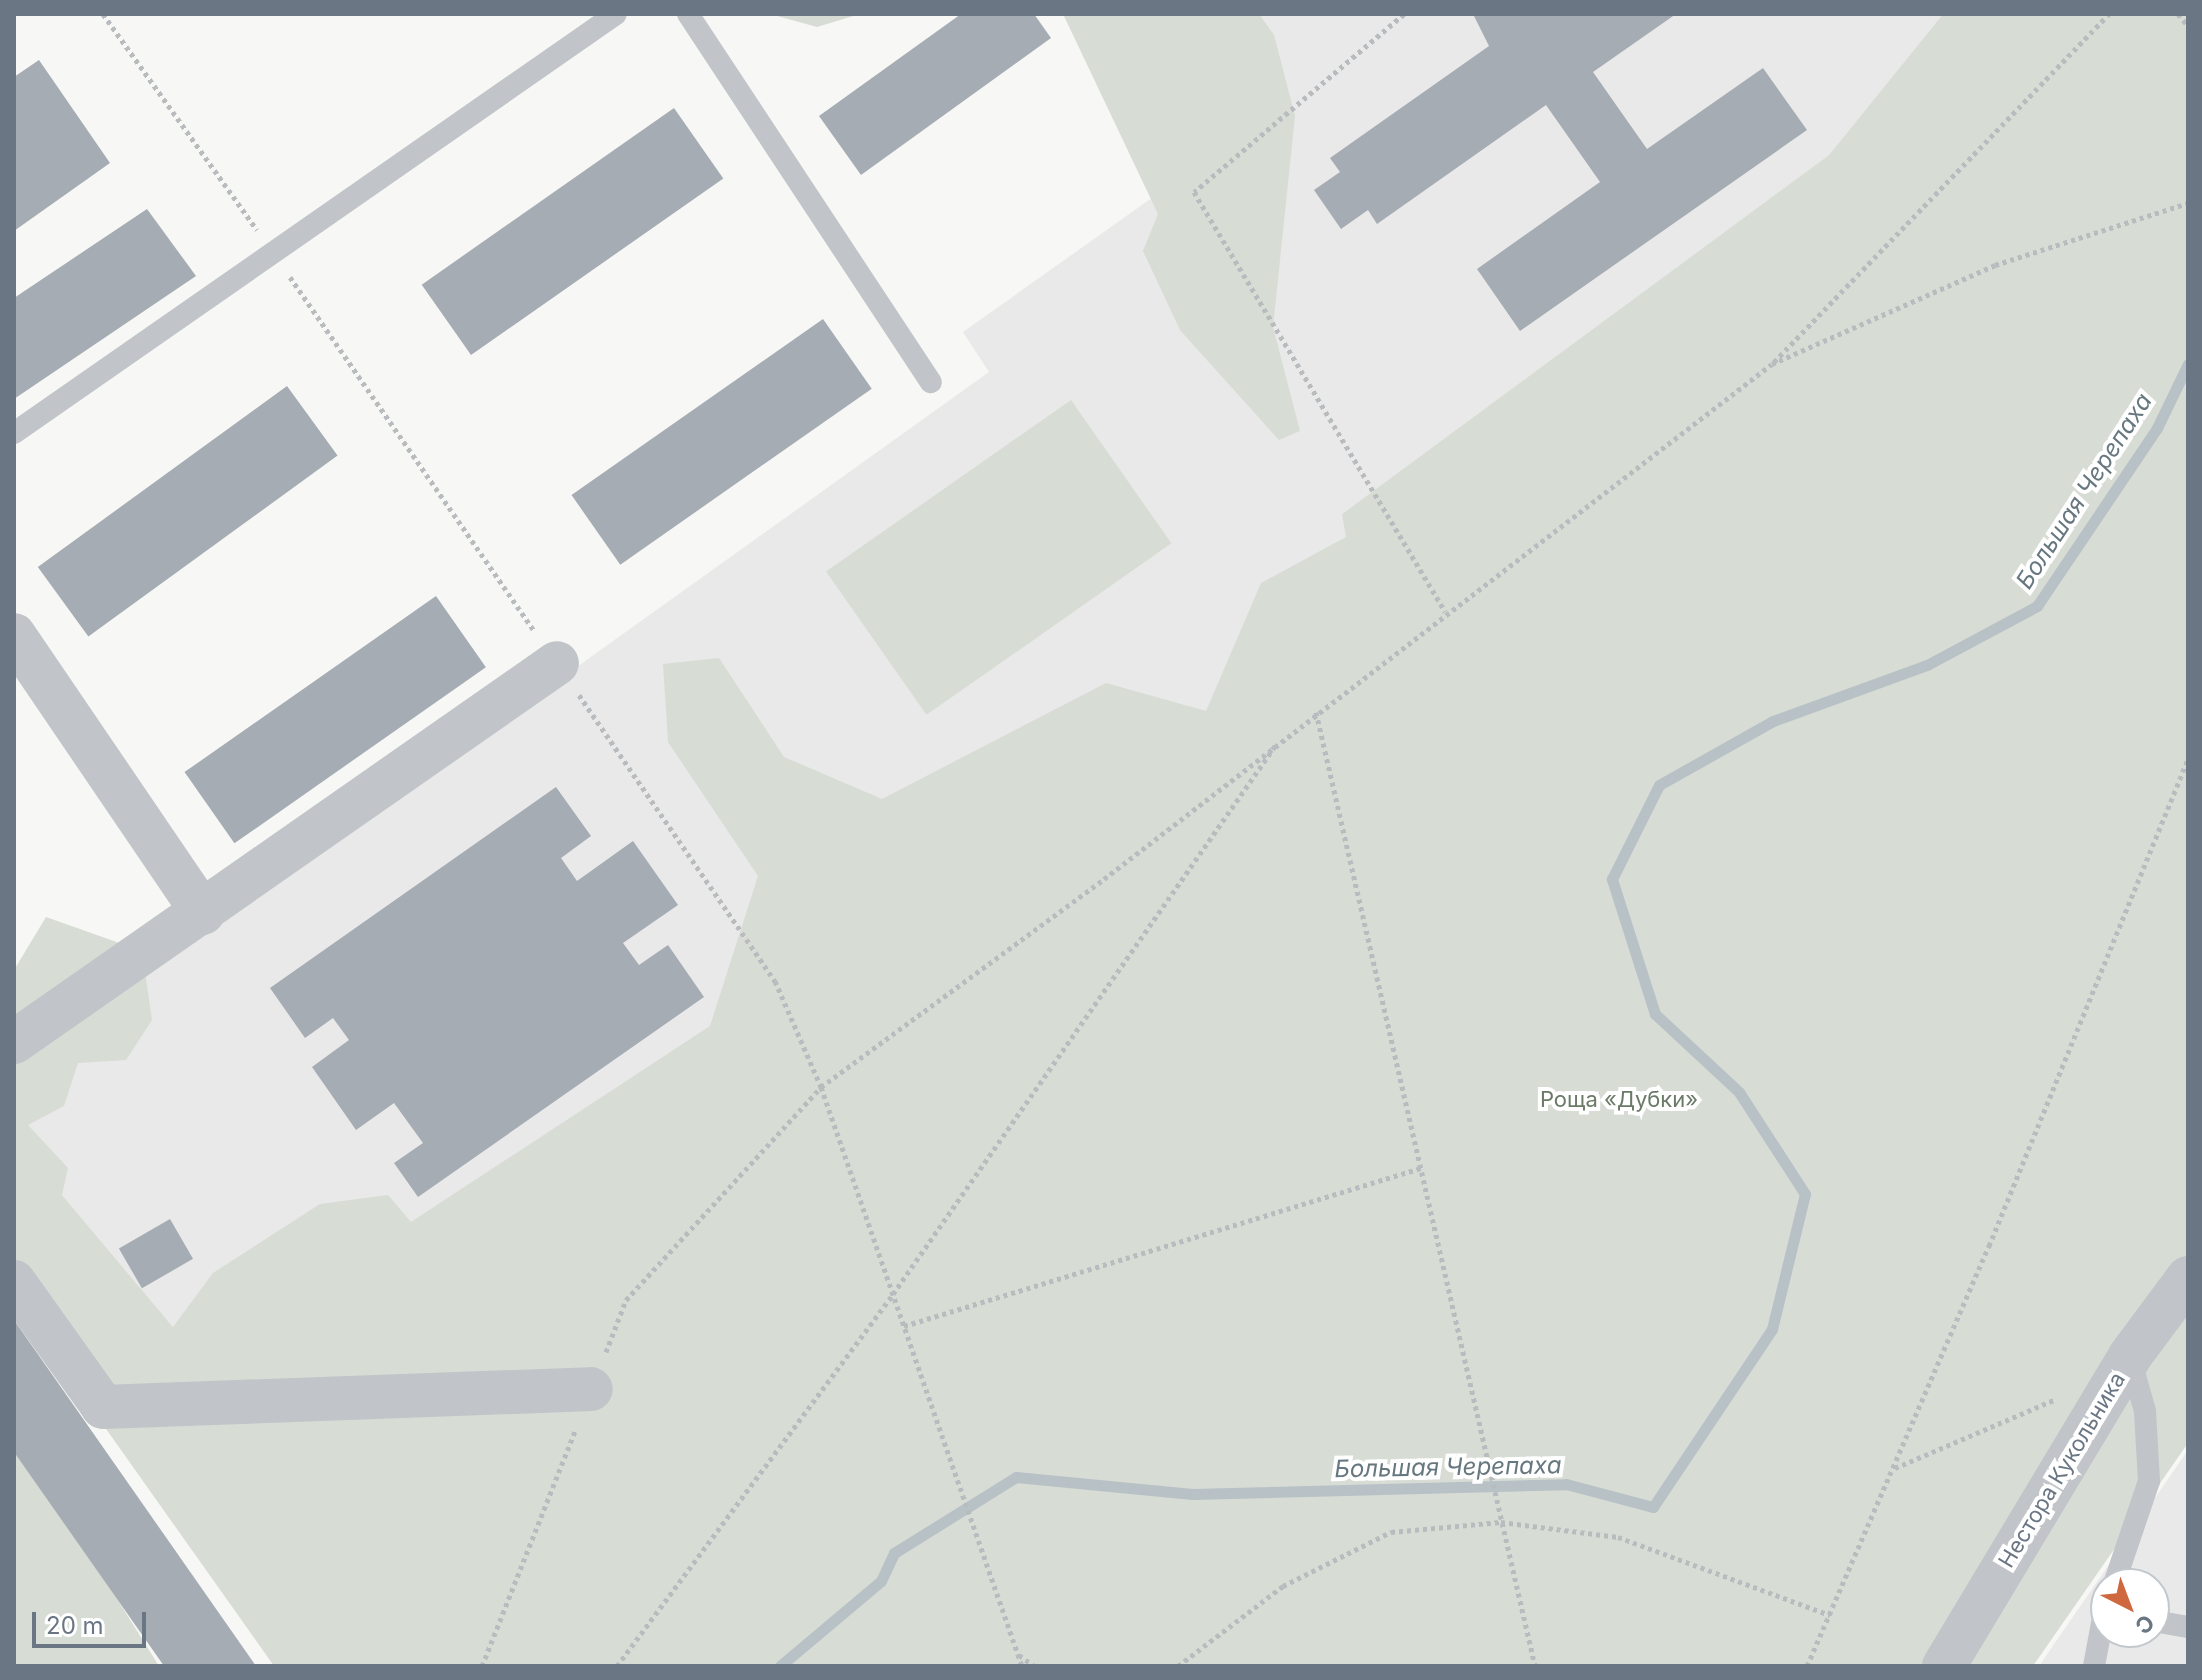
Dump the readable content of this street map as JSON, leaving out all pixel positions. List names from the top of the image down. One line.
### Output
{"streets":{"street":["Нестора Кукольника"]},"water":["Большая Черепаха"],"parks":["Роща «Дубки»"],"scale_bar":"20 m","north":"bottom right"}
